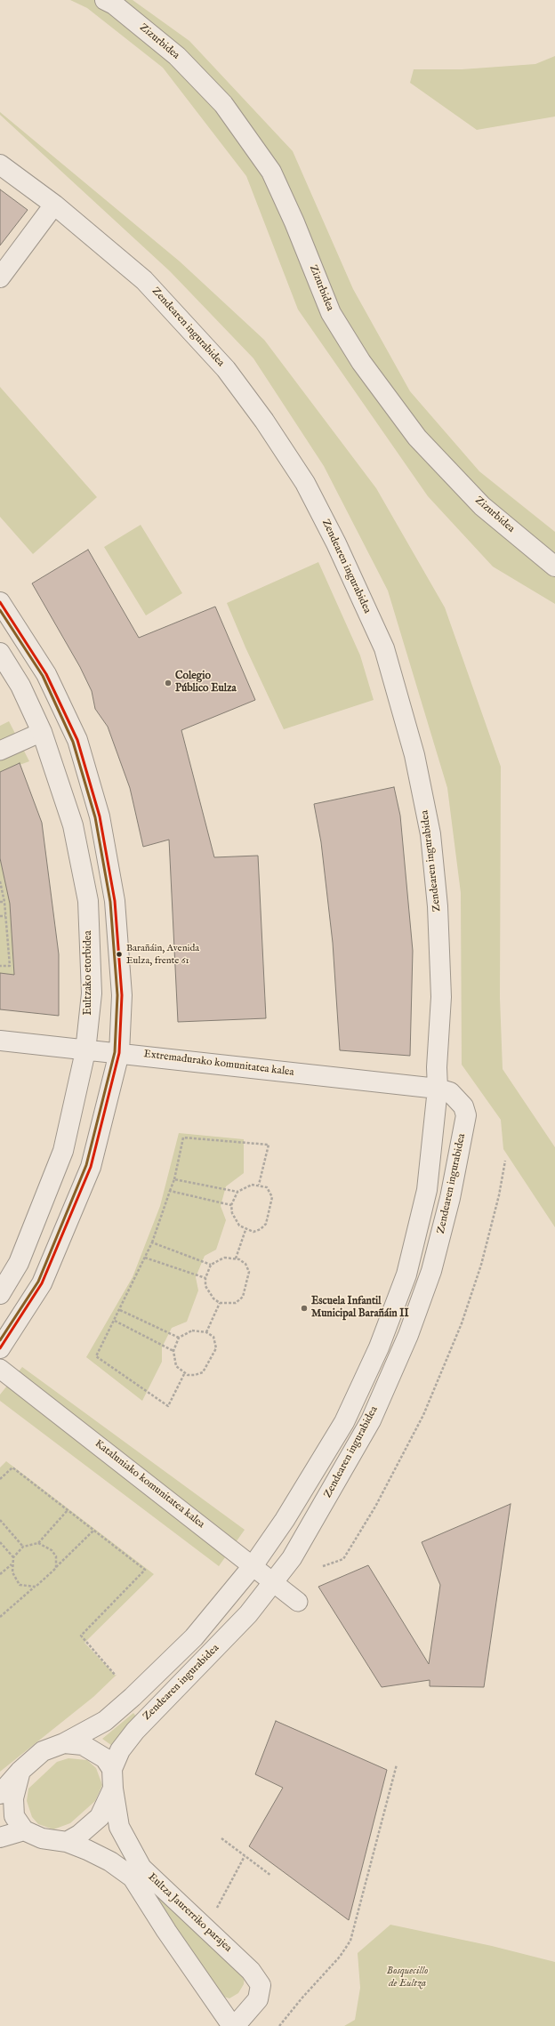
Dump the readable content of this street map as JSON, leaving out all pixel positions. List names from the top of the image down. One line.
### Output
{"streets":{"street":["Zizurbidea","Zendearen ingurabidea","Eultzako etorbidea","Extremadurako komunitatea kalea","Kataluniako komunitatea kalea","Eultza Jaurerriko parajea"]},"crossings":[["Zendearen ingurabidea","Extremadurako komunitatea kalea"],["Zendearen ingurabidea","Kataluniako komunitatea kalea"],["Zendearen ingurabidea","Eultza Jaurerriko parajea"],["Eultzako etorbidea","Extremadurako komunitatea kalea"]],"parks":["Bosquecillo de Eultza"],"places":["Colegio Público Eulza","Barañáin, Avenida Eulza, frente 61","Escuela Infantil Municipal Barañáin II"]}
